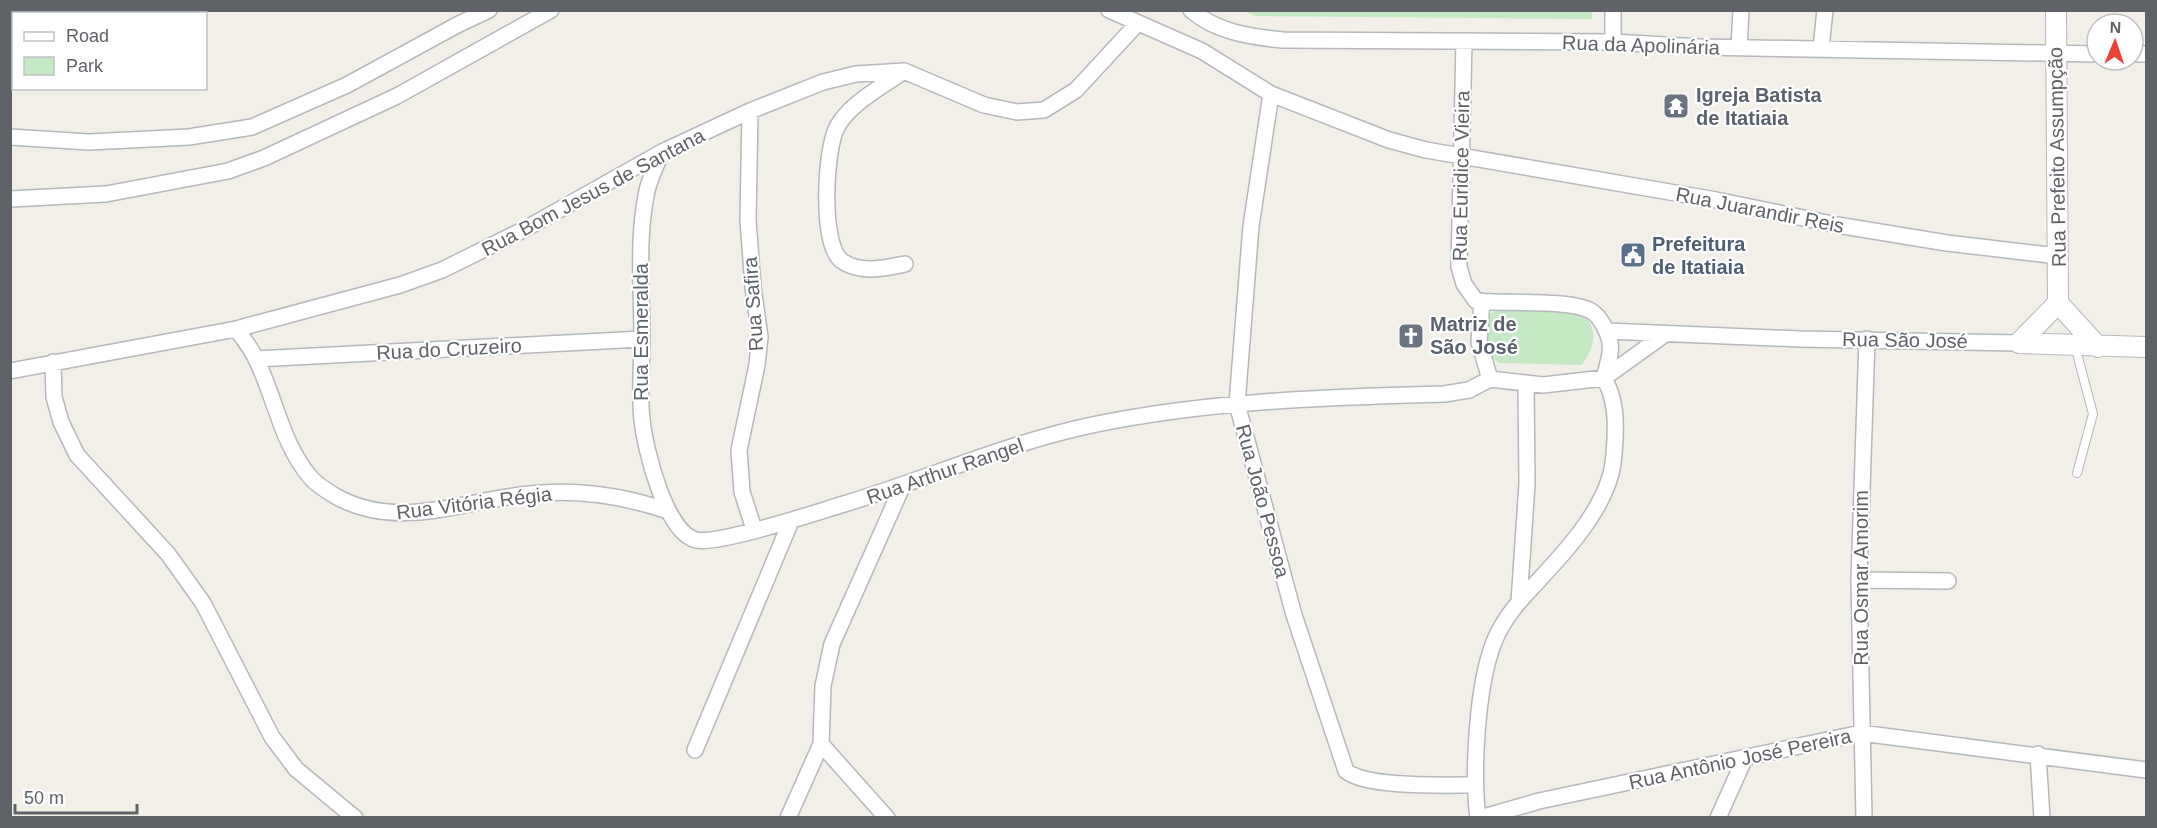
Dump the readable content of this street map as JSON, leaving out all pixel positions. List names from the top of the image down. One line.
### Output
{"streets":{"street":["Rua da Apolinária","Rua Prefeito Assumpção","Rua Euridice Vieira","Rua Bom Jesus de Santana","Rua Juarandir Reis","Rua Safira","Rua Esmeralda","Rua São José","Rua do Cruzeiro","Rua Arthur Rangel","Rua João Pessoa","Rua Vitória Régia","Rua Osmar Amorim","Rua Antônio José Pereira"]},"crossings":[["Rua da Apolinária","Rua Prefeito Assumpção"],["Rua da Apolinária","Rua Euridice Vieira"],["Rua Prefeito Assumpção","Rua Juarandir Reis"],["Rua Euridice Vieira","Rua Juarandir Reis"],["Rua Bom Jesus de Santana","Rua Juarandir Reis"],["Rua Bom Jesus de Santana","Rua Safira"],["Rua Bom Jesus de Santana","Rua Esmeralda"],["Rua Bom Jesus de Santana","Rua Vitória Régia"],["Rua Juarandir Reis","Rua João Pessoa"],["Rua Safira","Rua Arthur Rangel"],["Rua Esmeralda","Rua do Cruzeiro"],["Rua Esmeralda","Rua Arthur Rangel"],["Rua Esmeralda","Rua Vitória Régia"],["Rua São José","Rua Osmar Amorim"],["Rua do Cruzeiro","Rua Vitória Régia"],["Rua Arthur Rangel","Rua João Pessoa"],["Rua Arthur Rangel","Rua Vitória Régia"],["Rua Osmar Amorim","Rua Antônio José Pereira"]],"places":{"temple":["Igreja Batista de Itatiaia"],"public building":["Prefeitura de Itatiaia"],"church":["Matriz de São José"]},"legend":["Road","Park"],"scale_bar":"50 m","north":"top"}
